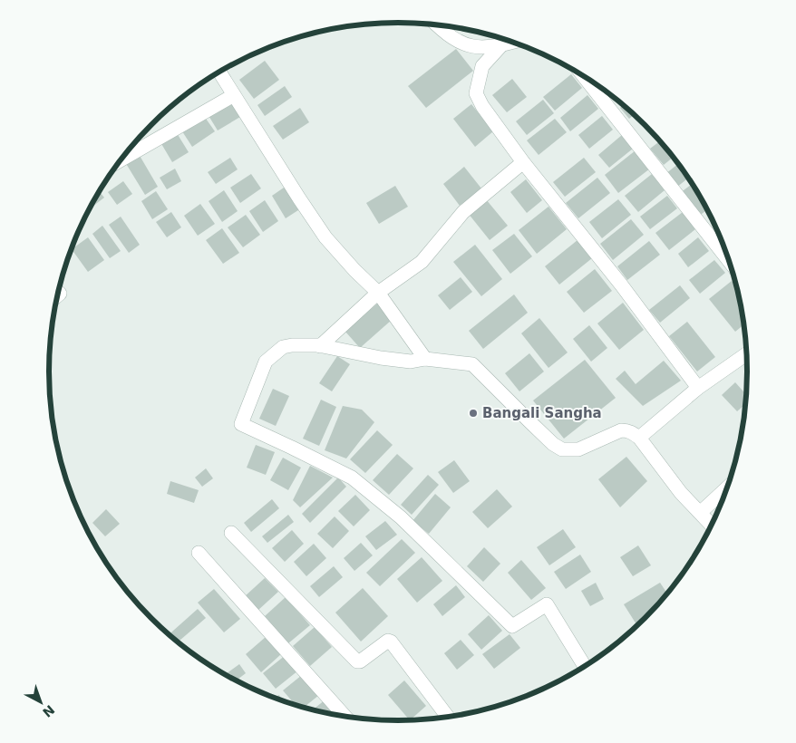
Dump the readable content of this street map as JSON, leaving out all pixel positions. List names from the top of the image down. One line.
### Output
{"places":["Bangali Sangha"],"north":"bottom right"}
